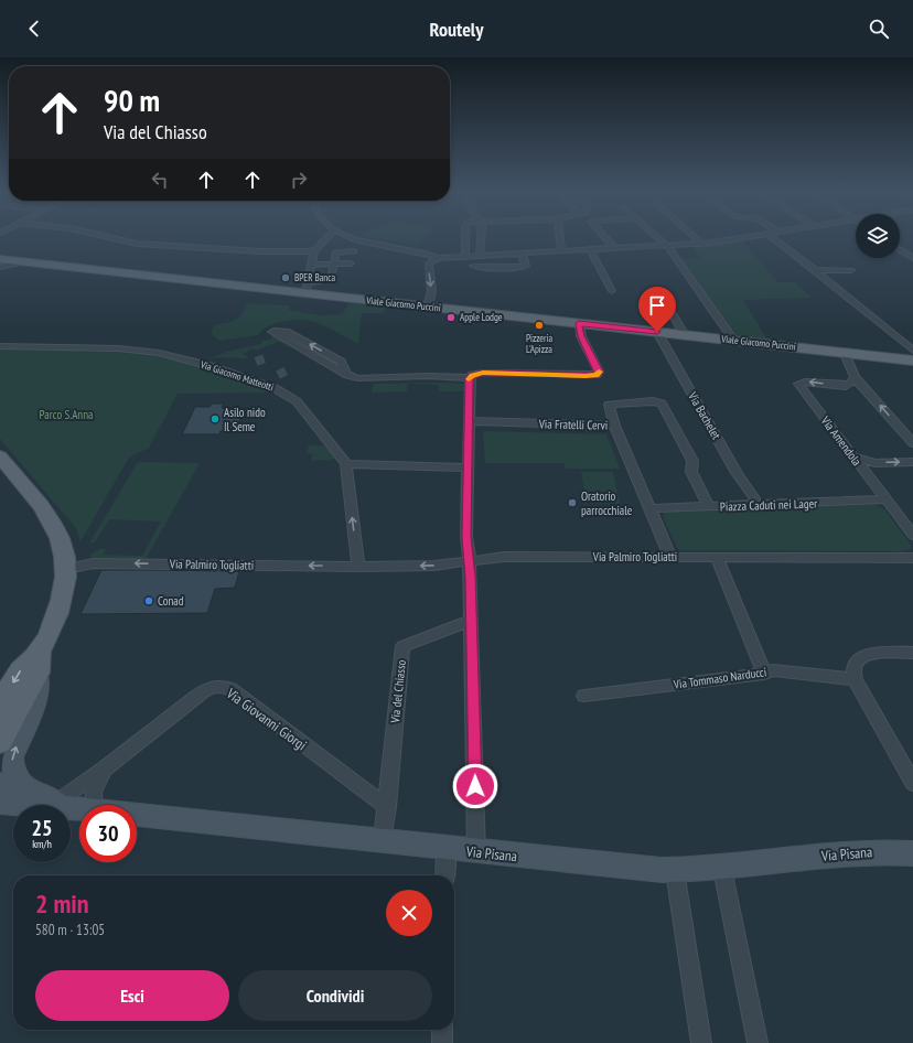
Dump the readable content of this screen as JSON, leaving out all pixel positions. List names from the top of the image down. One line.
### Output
{"streets":{"main road":["Viale Giacomo Puccini","Via Pisana"],"street":["Via Giacomo Matteotti","Via Bachelet","Via Fratelli Cervi","Via Amendola","Piazza Caduti nei Lager","Via Palmiro Togliatti","Via Tommaso Narducci","Via del Chiasso","Via Giovanni Giorgi"]},"crossings":[["Viale Giacomo Puccini","Via Bachelet"],["Via Fratelli Cervi","Piazza Caduti nei Lager"],["Via Fratelli Cervi","Via Palmiro Togliatti"],["Via Amendola","Piazza Caduti nei Lager"],["Via del Chiasso","Via Giovanni Giorgi"],["Via del Chiasso","Via Pisana"],["Via Giovanni Giorgi","Via Pisana"]],"one_way":["Via Palmiro Togliatti"],"parks":["Parco S.Anna"],"places":["BPER Banca","Apple Lodge","Pizzeria L'Apizza","Asilo nido Il Seme","Oratorio parrocchiale","Conad"],"page":{"header":"Routely","turn":["90 m","Via del Chiasso"],"speed":"25 km/h","limit":"30","heading":["2 min","580 m · 13:05"],"buttons":["Esci","Condividi"]}}
